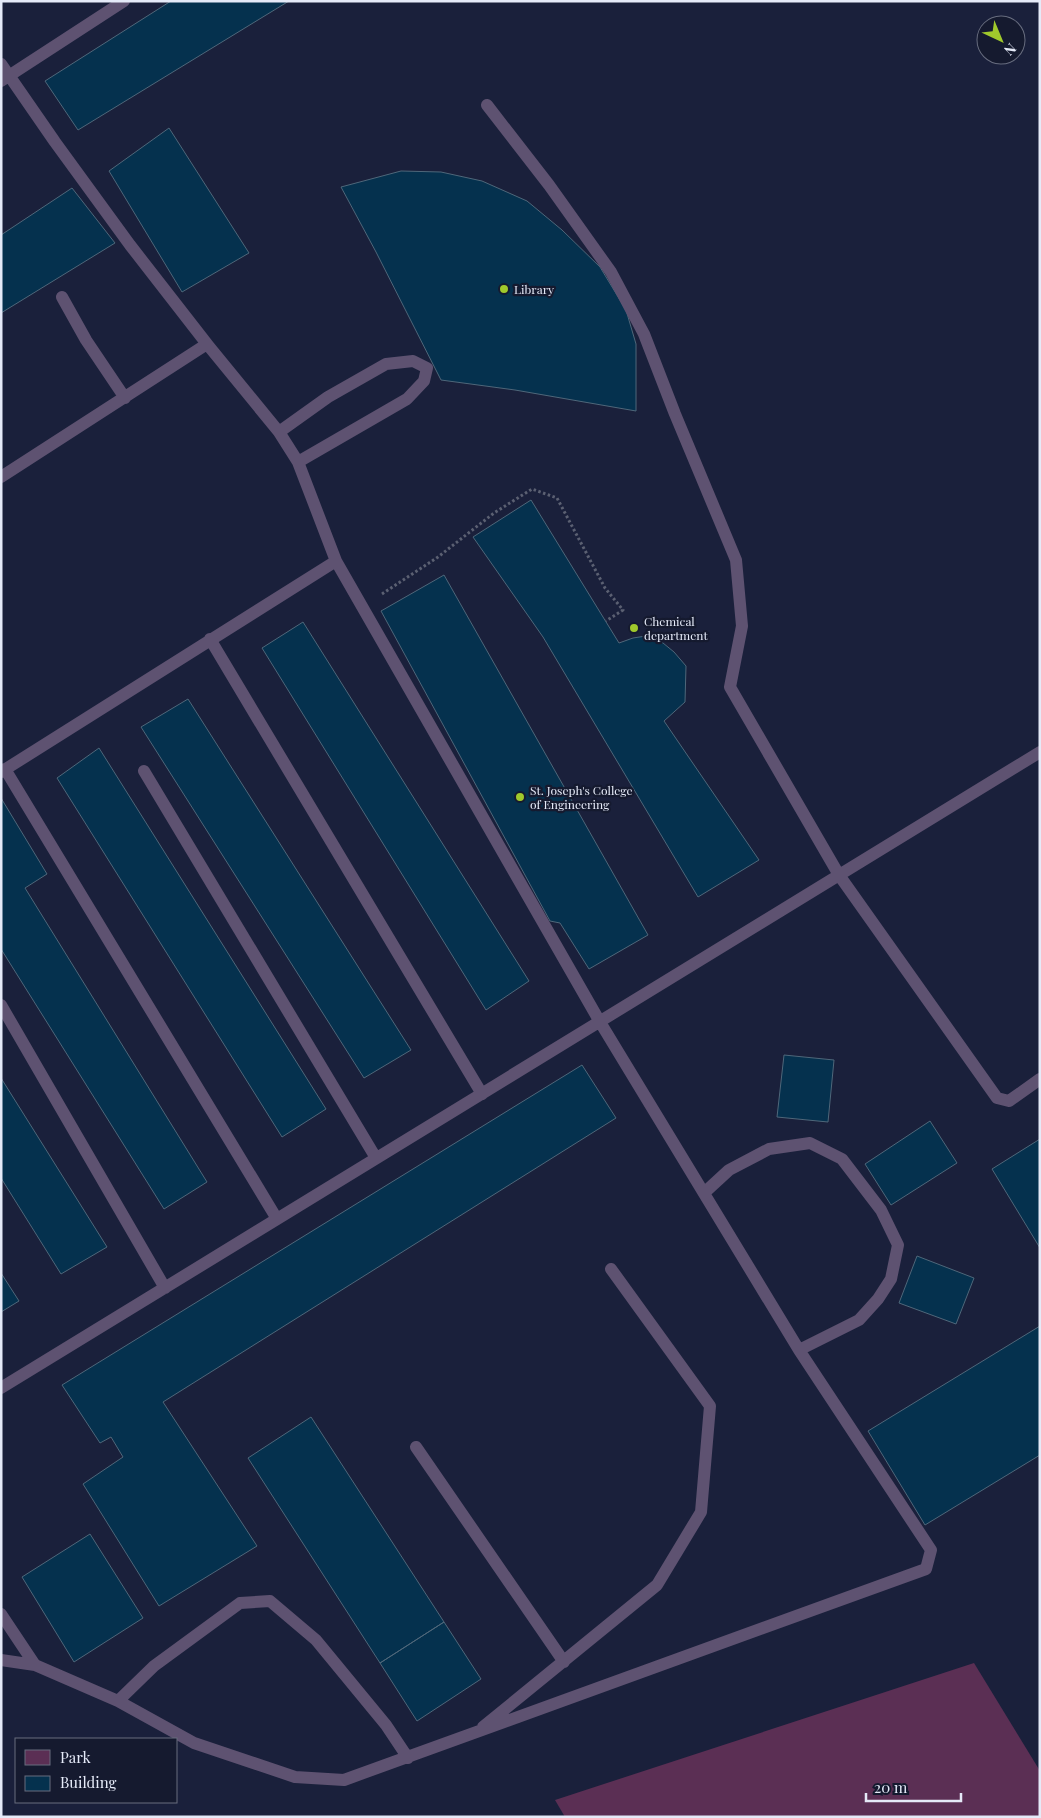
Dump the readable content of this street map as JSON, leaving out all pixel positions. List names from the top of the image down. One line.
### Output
{"places":["Library","Chemical department","St. Joseph's College of Engineering"],"legend":["Park","Building"],"scale_bar":"20 m","north":"bottom right"}
